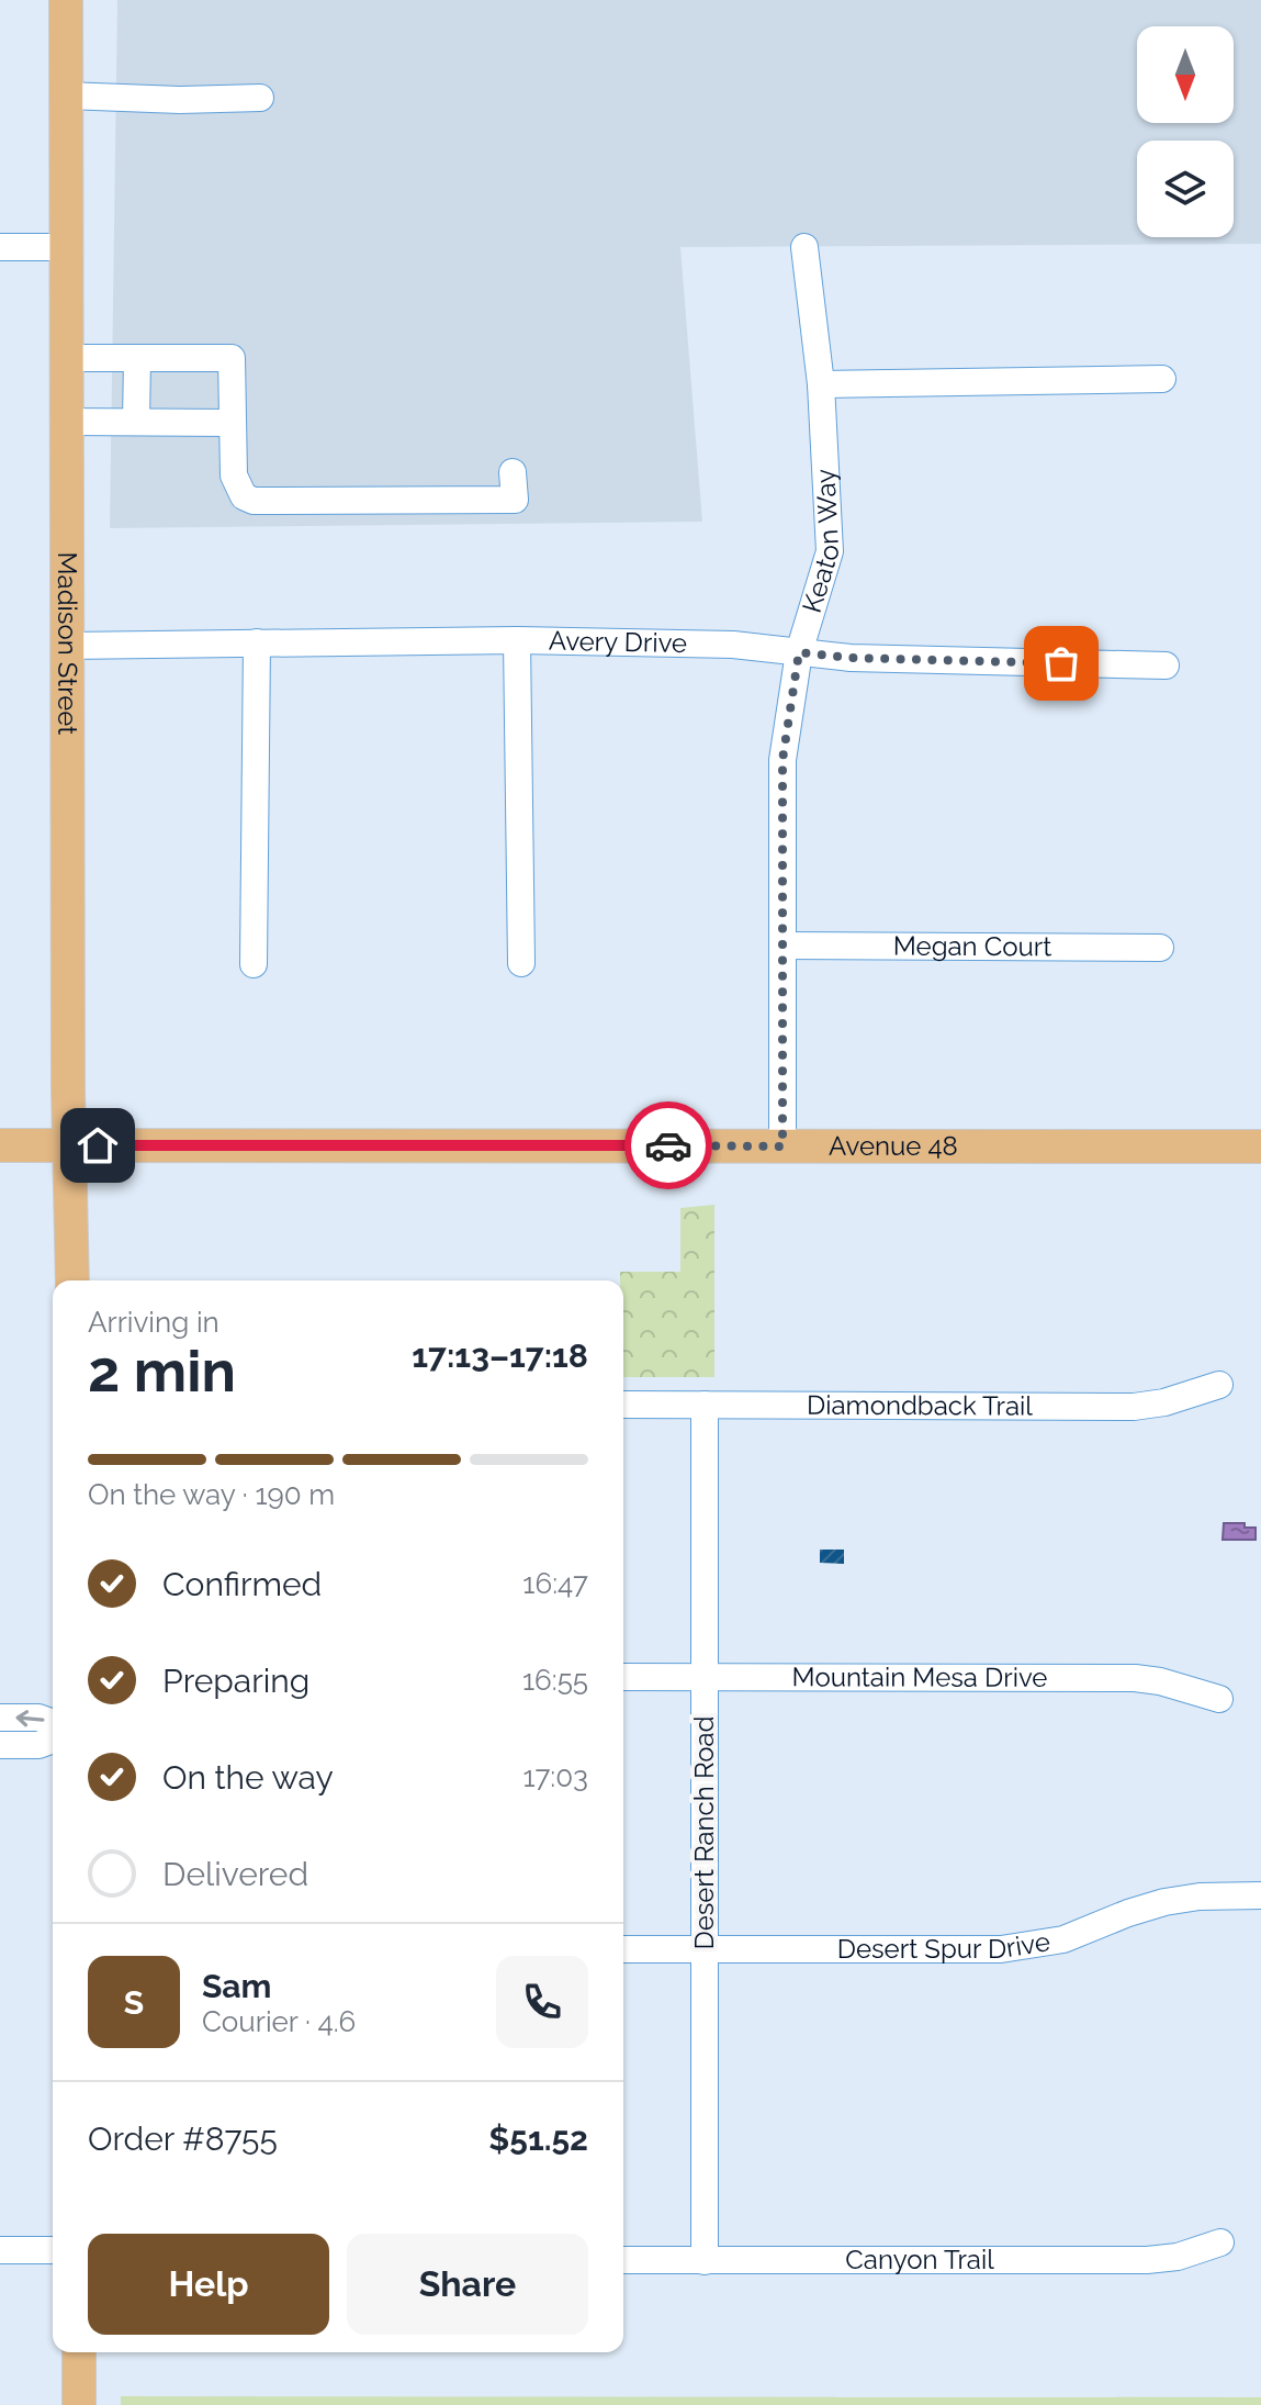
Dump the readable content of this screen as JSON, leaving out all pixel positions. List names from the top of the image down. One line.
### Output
{"streets":{"main road":["Madison Street","Avenue 48"],"street":["Keaton Way","Avery Drive","Megan Court","Diamondback Trail","Mountain Mesa Drive","Desert Ranch Road","Desert Spur Drive","Canyon Trail"]},"crossings":[["Keaton Way","Avery Drive"],["Keaton Way","Megan Court"],["Keaton Way","Avenue 48"],["Avery Drive","Madison Street"],["Madison Street","Avenue 48"],["Diamondback Trail","Desert Ranch Road"],["Mountain Mesa Drive","Desert Ranch Road"],["Desert Ranch Road","Desert Spur Drive"],["Desert Ranch Road","Canyon Trail"]],"north":"bottom","page":{"heading":["2 min","Arriving in","17:13–17:18"],"panel":["Sam","Courier · 4.6","Order #8755","$51.52"],"bar":"On the way · 190 m","list":[["Confirmed","16:47"],["Preparing","16:55"],["On the way","17:03"],"Delivered"],"round":"S","buttons":["Help","Share"]}}
